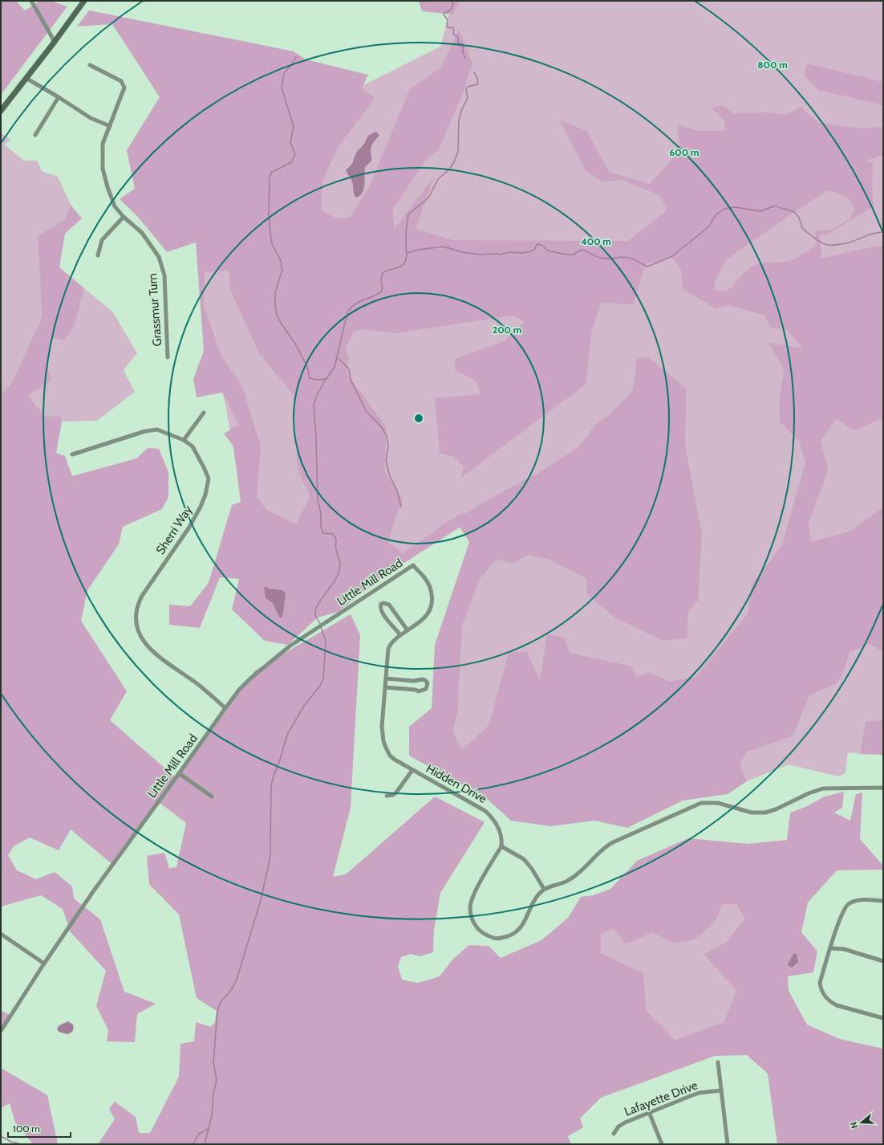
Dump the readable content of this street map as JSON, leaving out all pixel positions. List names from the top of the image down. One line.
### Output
{"streets":{"street":["Grassmur Turn","Sherri Way","Little Mill Road","Hidden Drive","Lafayette Drive"]},"crossings":[["Sherri Way","Little Mill Road"],["Little Mill Road","Hidden Drive"]],"scale_bar":"100 m","north":"left","rings":["800 m","600 m","400 m","200 m"]}
